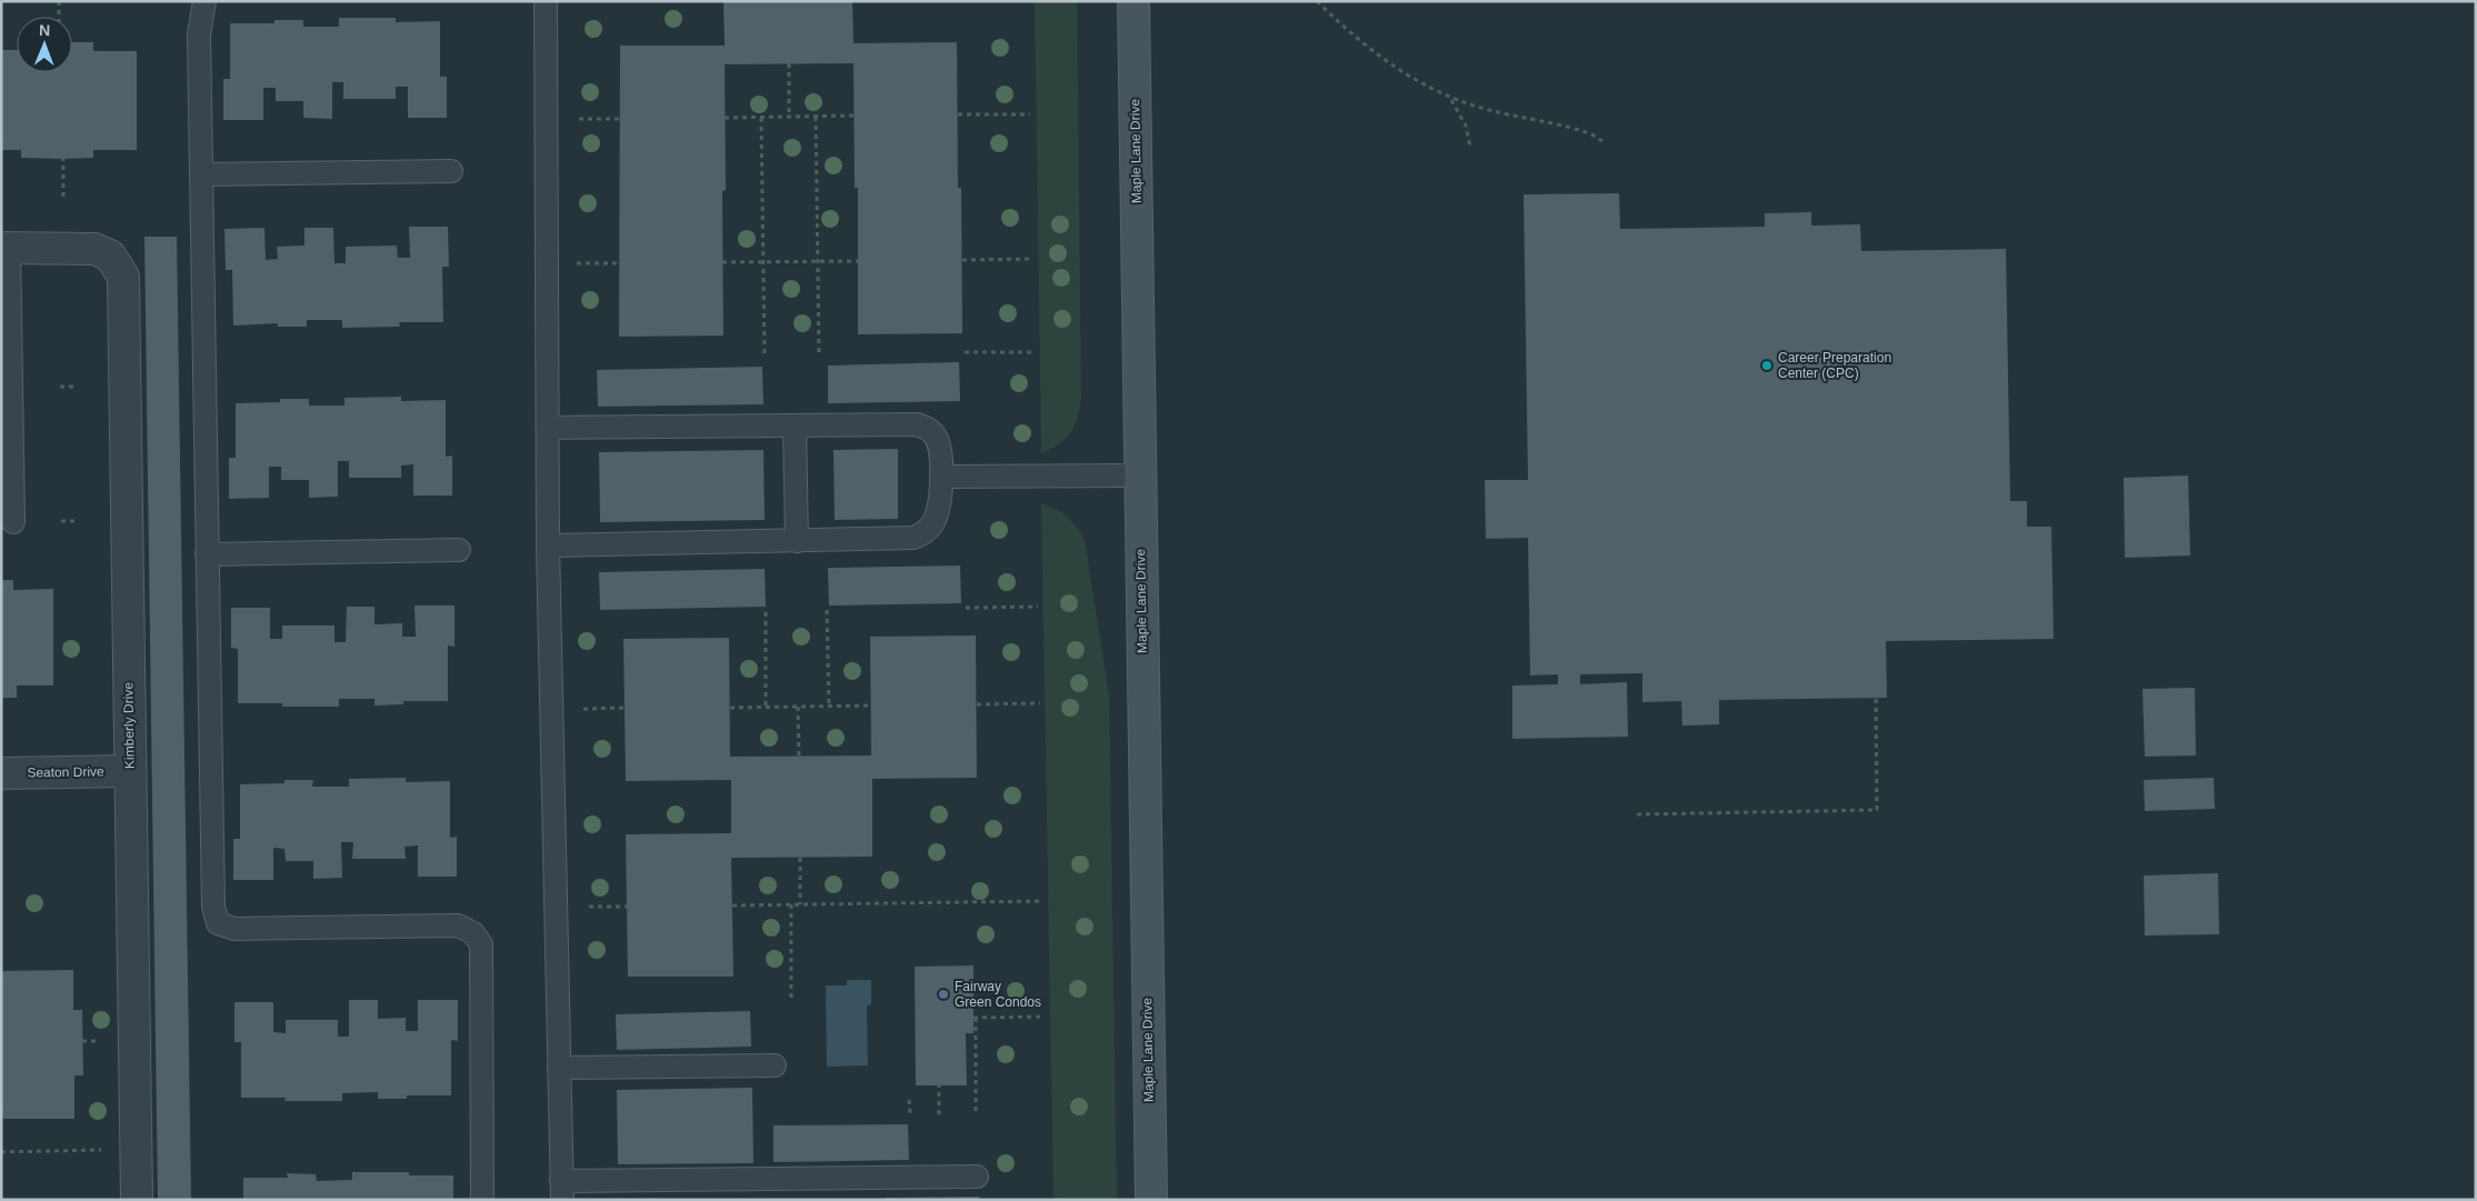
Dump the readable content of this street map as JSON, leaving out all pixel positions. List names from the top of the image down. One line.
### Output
{"streets":{"street":["Maple Lane Drive","Kimberly Drive","Seaton Drive"]},"crossings":[["Kimberly Drive","Seaton Drive"]],"places":["Career Preparation Center (CPC)","Fairway Green Condos"],"north":"top"}
